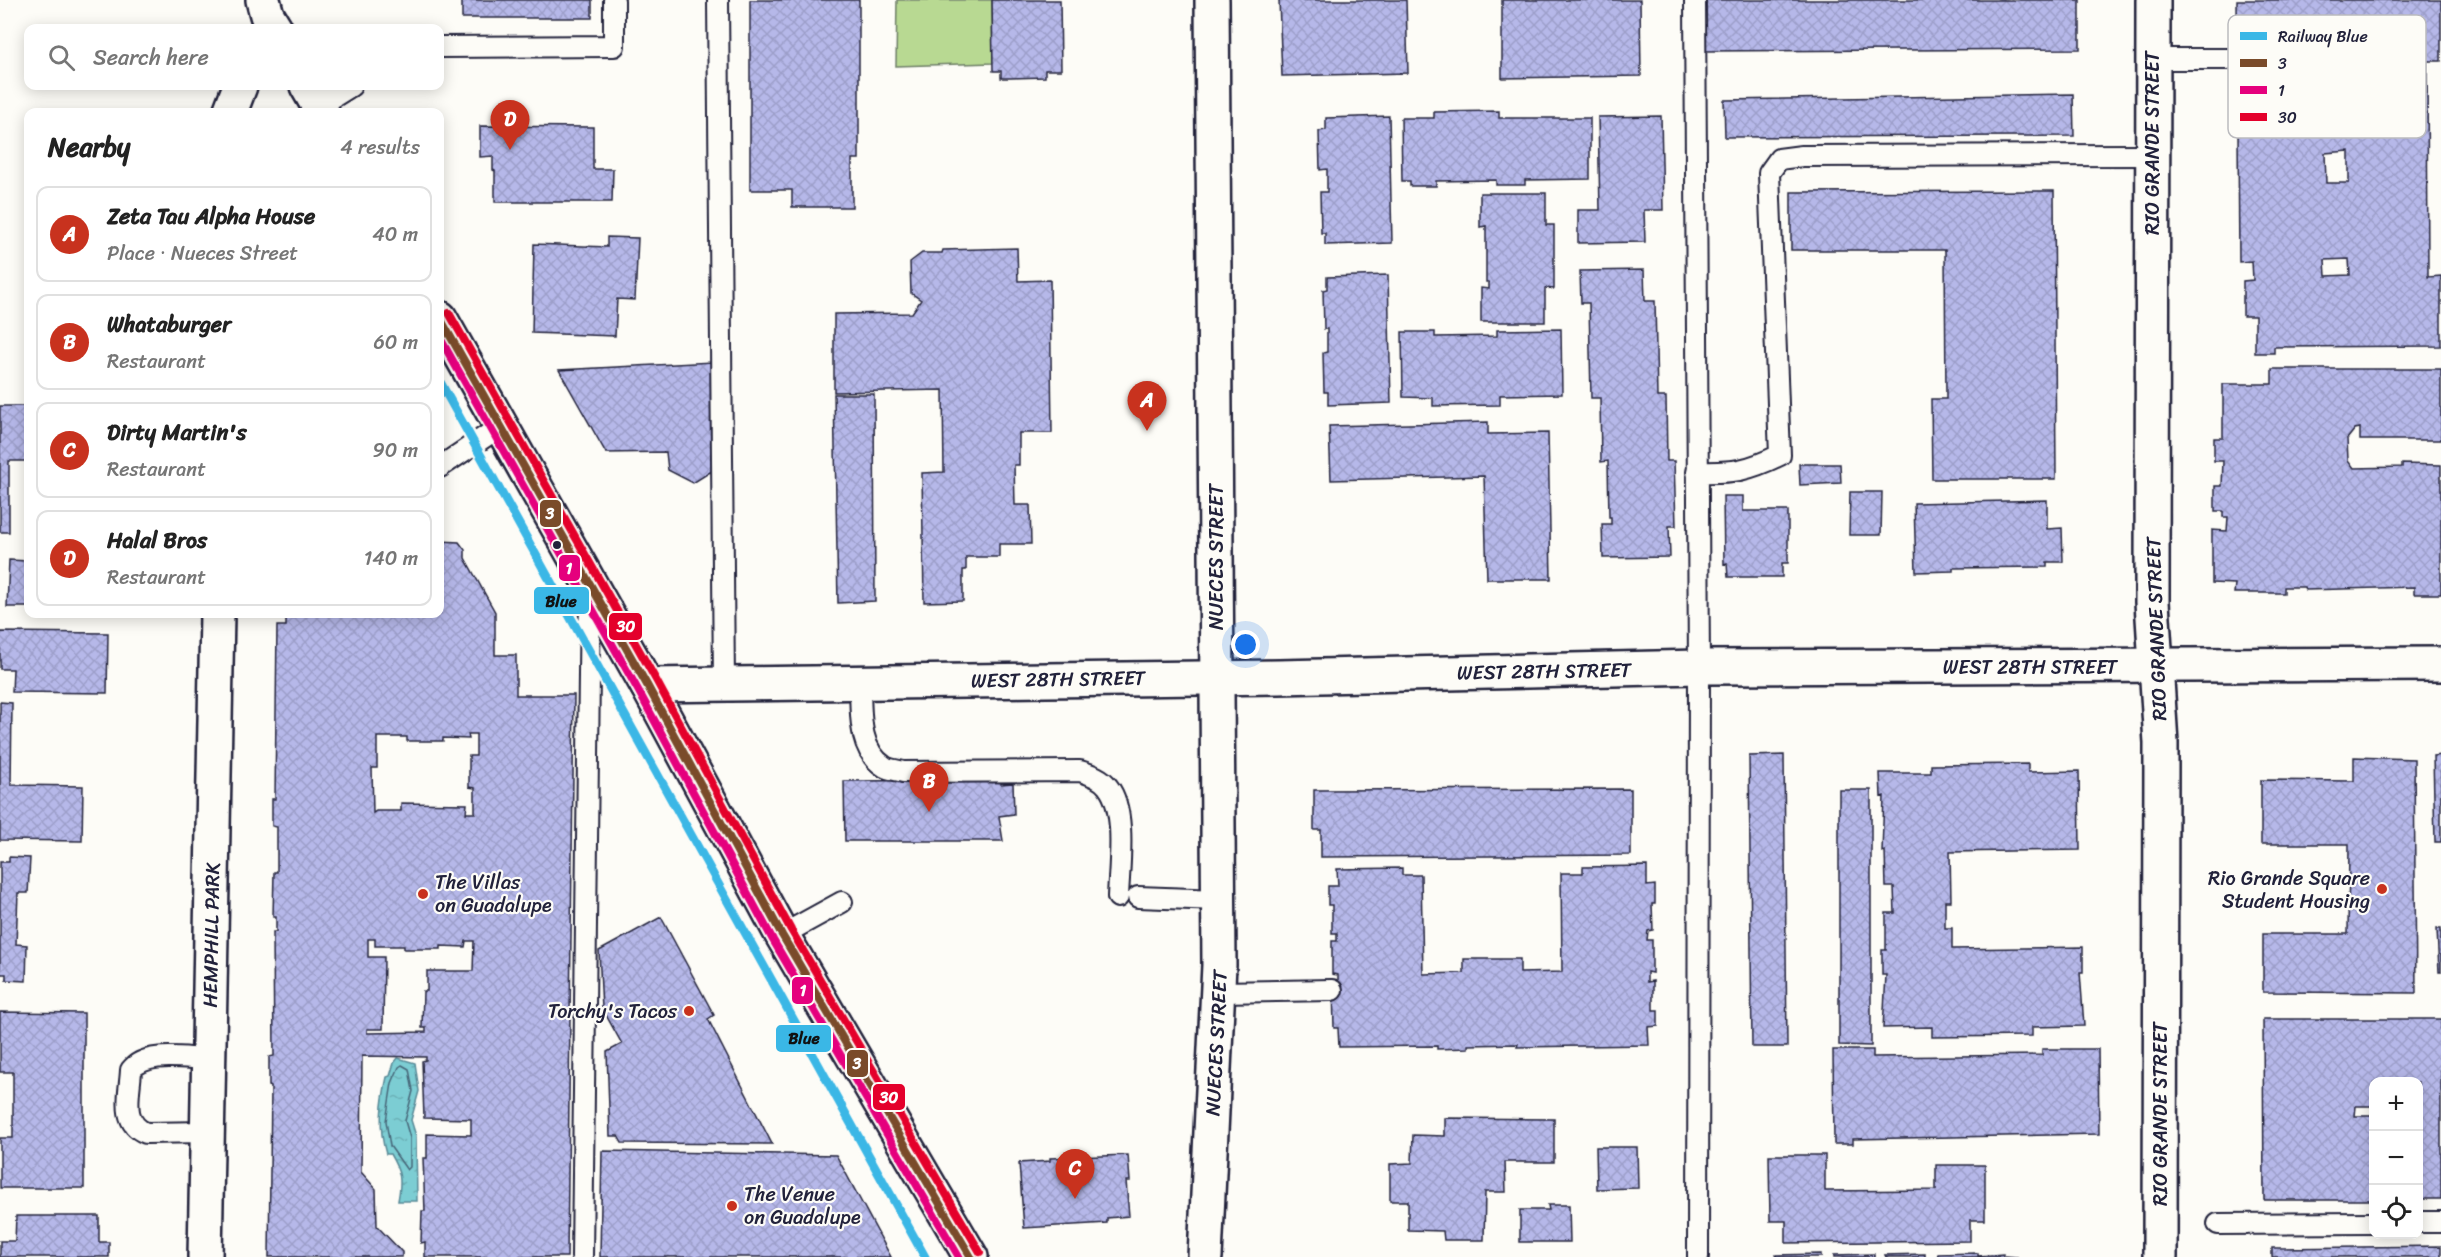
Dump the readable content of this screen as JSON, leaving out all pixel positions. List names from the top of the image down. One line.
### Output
{"streets":{"street":["RIO GRANDE STREET","NUECES STREET","WEST 28TH STREET","HEMPHILL PARK"]},"crossings":[["RIO GRANDE STREET","WEST 28TH STREET"],["NUECES STREET","WEST 28TH STREET"]],"places":["Rio Grande Square Student Housing","The Villas on Guadalupe","Torchy's Tacos","The Venue on Guadalupe"],"lines":["transit line 30","transit line 3","transit line 1","rail line Blue"],"legend":["Railway Blue","3","1","30"],"page":{"search":"Search here","pins":["D","A","B","C"],"heading":["Nearby","4 results"],"list":[{"mark":"A","name":"Zeta Tau Alpha House","note":"Place · Nueces Street","value":"40 m"},{"mark":"B","name":"Whataburger","note":"Restaurant","value":"60 m"},{"mark":"C","name":"Dirty Martin's","note":"Restaurant","value":"90 m"},{"mark":"D","name":"Halal Bros","note":"Restaurant","value":"140 m"}],"map_buttons":["+","−"]}}
